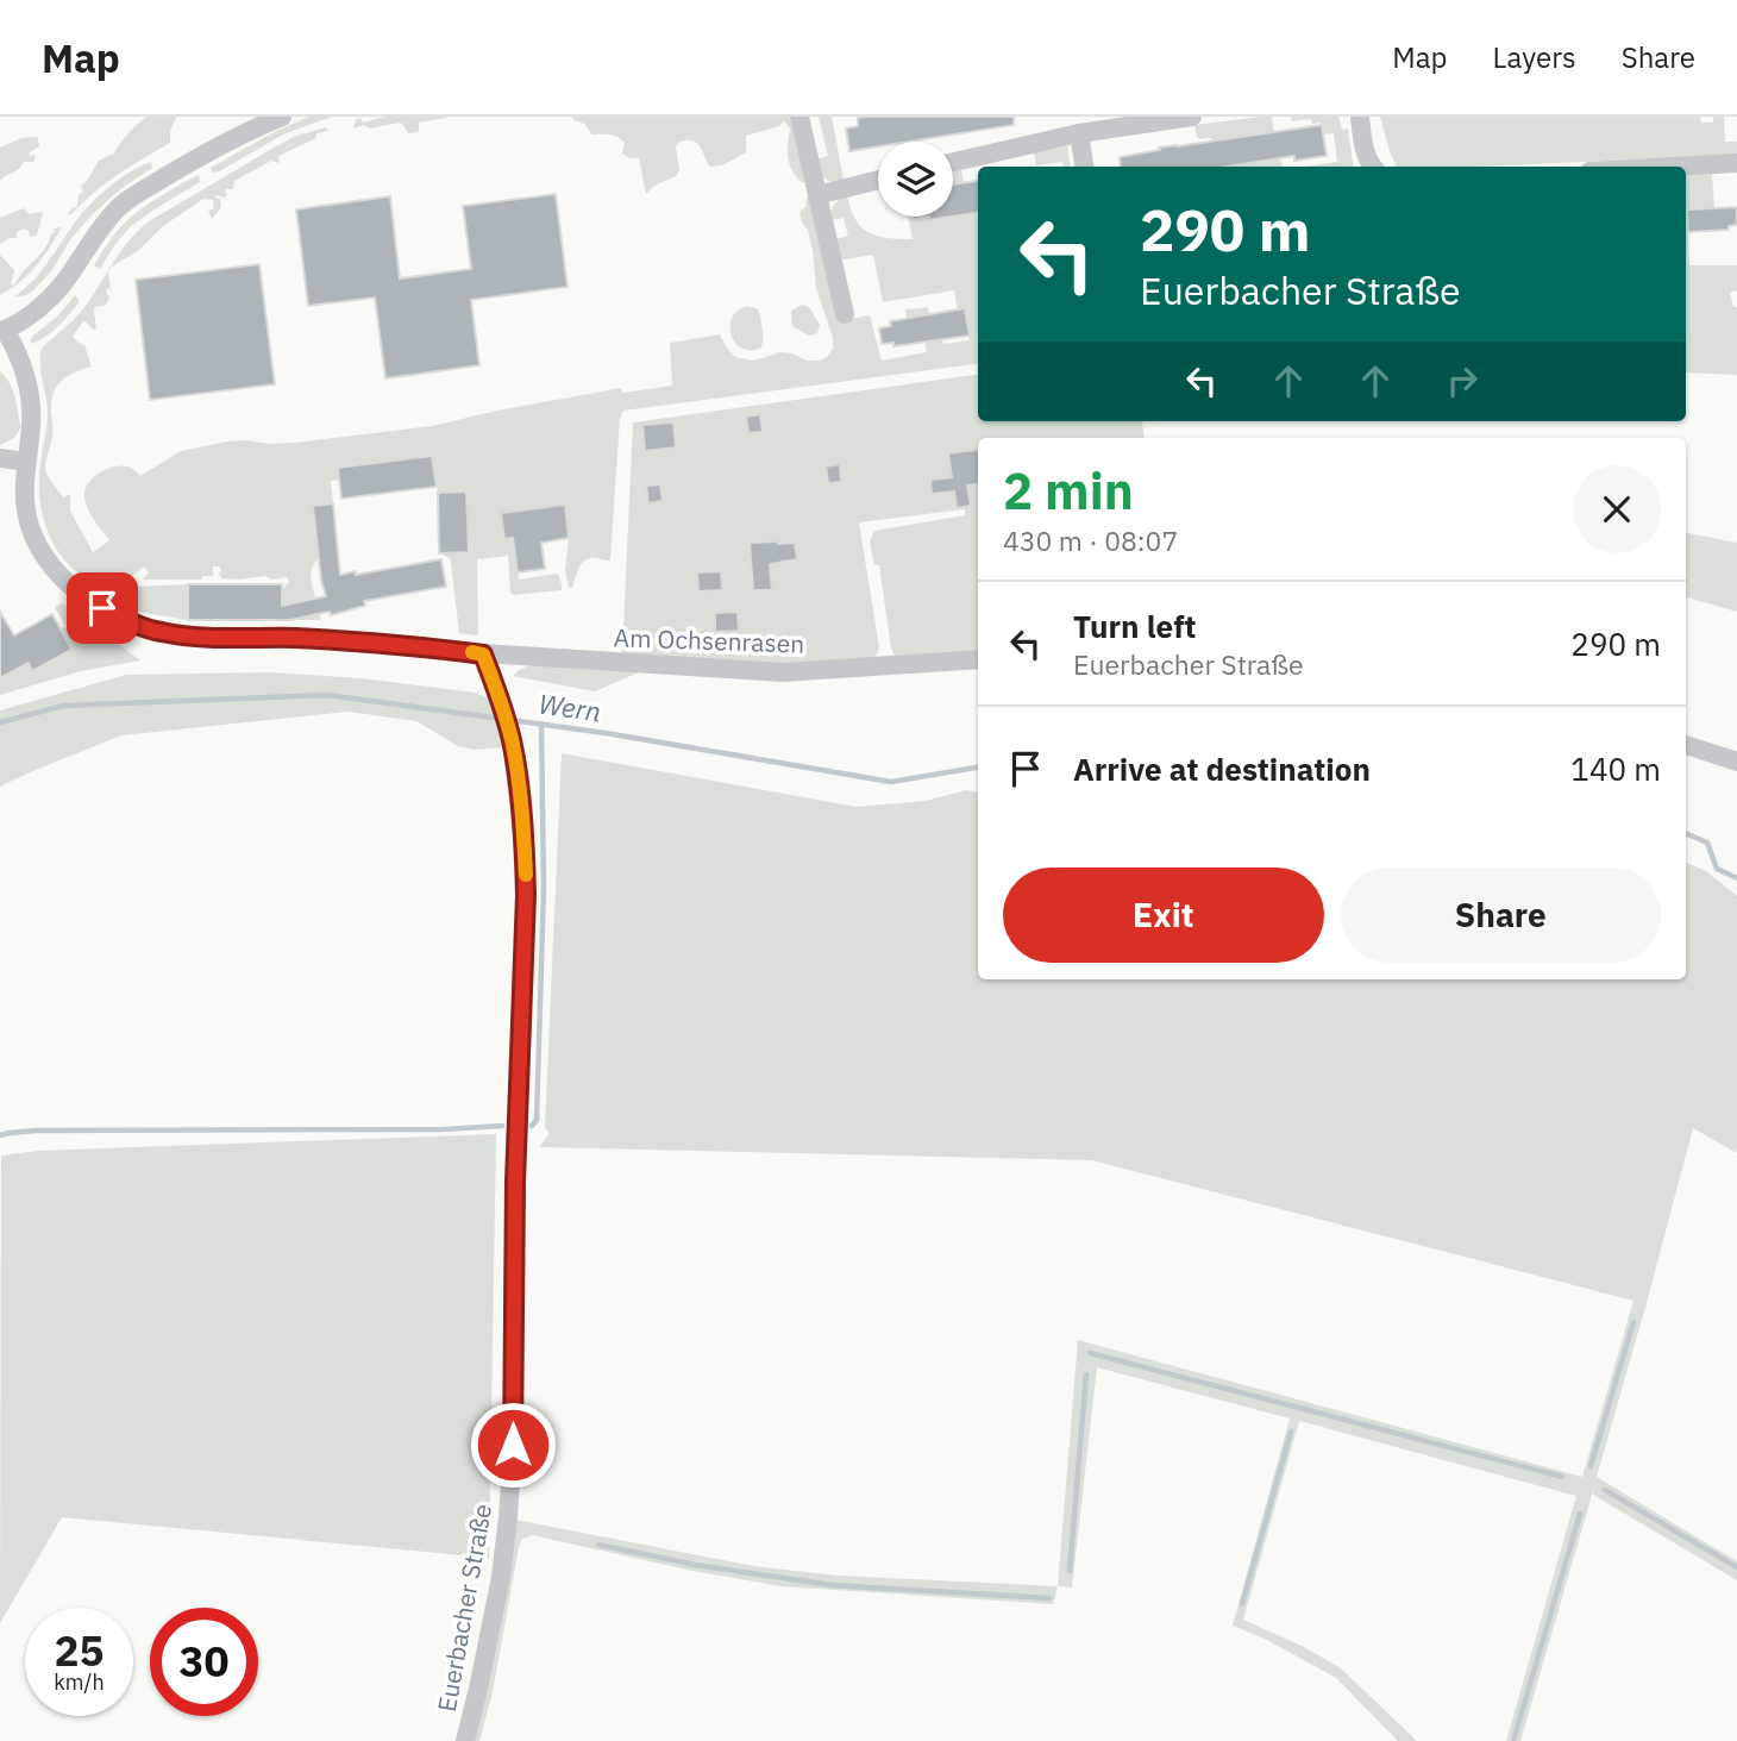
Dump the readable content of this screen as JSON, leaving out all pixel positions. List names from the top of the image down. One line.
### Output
{"streets":{"street":["Am Ochsenrasen","Euerbacher Straße"]},"crossings":[["Am Ochsenrasen","Euerbacher Straße"]],"water":["Wern"],"page":{"header":"Map","nav":["Map","Layers","Share"],"turn":["290 m","Euerbacher Straße"],"heading":["2 min","430 m · 08:07"],"list":[{"name":"Turn left","note":"Euerbacher Straße","value":"290 m"},{"name":"Arrive at destination","value":"140 m"}],"buttons":["Exit","Share"],"speed":"25 km/h","limit":"30"}}
